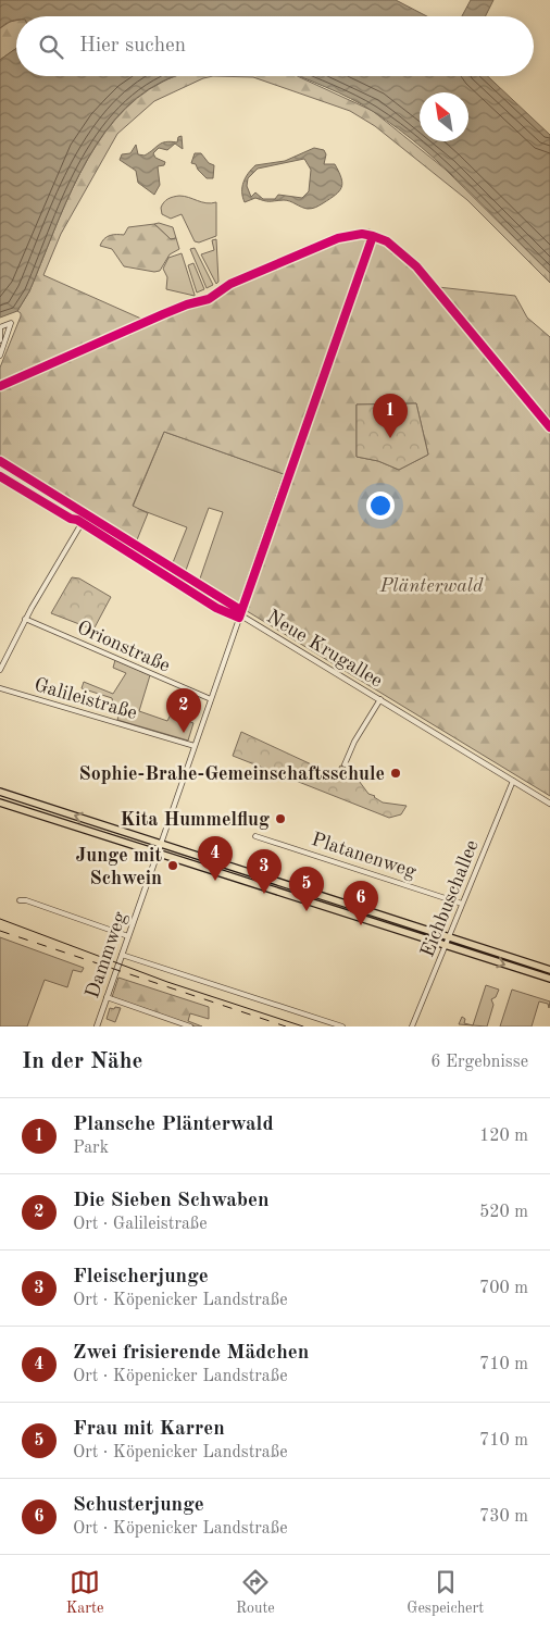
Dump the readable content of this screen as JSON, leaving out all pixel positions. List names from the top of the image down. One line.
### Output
{"streets":{"street":["Orionstraße","Neue Krugallee","Galileistraße","Platanenweg","Eichbuschallee","Dammweg"]},"crossings":[["Orionstraße","Dammweg"],["Neue Krugallee","Eichbuschallee"],["Neue Krugallee","Dammweg"],["Galileistraße","Dammweg"],["Platanenweg","Eichbuschallee"]],"parks":["Plänterwald"],"places":["Sophie-Brahe-Gemeinschaftsschule","Kita Hummelflug","Junge mit Schwein"],"north":"top left","page":{"search":"Hier suchen","pins":["1","2","4","3","5","6"],"heading":["In der Nähe","6 Ergebnisse"],"list":[{"mark":"1","name":"Plansche Plänterwald","note":"Park","value":"120 m"},{"mark":"2","name":"Die Sieben Schwaben","note":"Ort · Galileistraße","value":"520 m"},{"mark":"3","name":"Fleischerjunge","note":"Ort · Köpenicker Landstraße","value":"700 m"},{"mark":"4","name":"Zwei frisierende Mädchen","note":"Ort · Köpenicker Landstraße","value":"710 m"},{"mark":"5","name":"Frau mit Karren","note":"Ort · Köpenicker Landstraße","value":"710 m"},{"mark":"6","name":"Schusterjunge","note":"Ort · Köpenicker Landstraße","value":"730 m"}],"nav":["Karte","Route","Gespeichert"]}}
